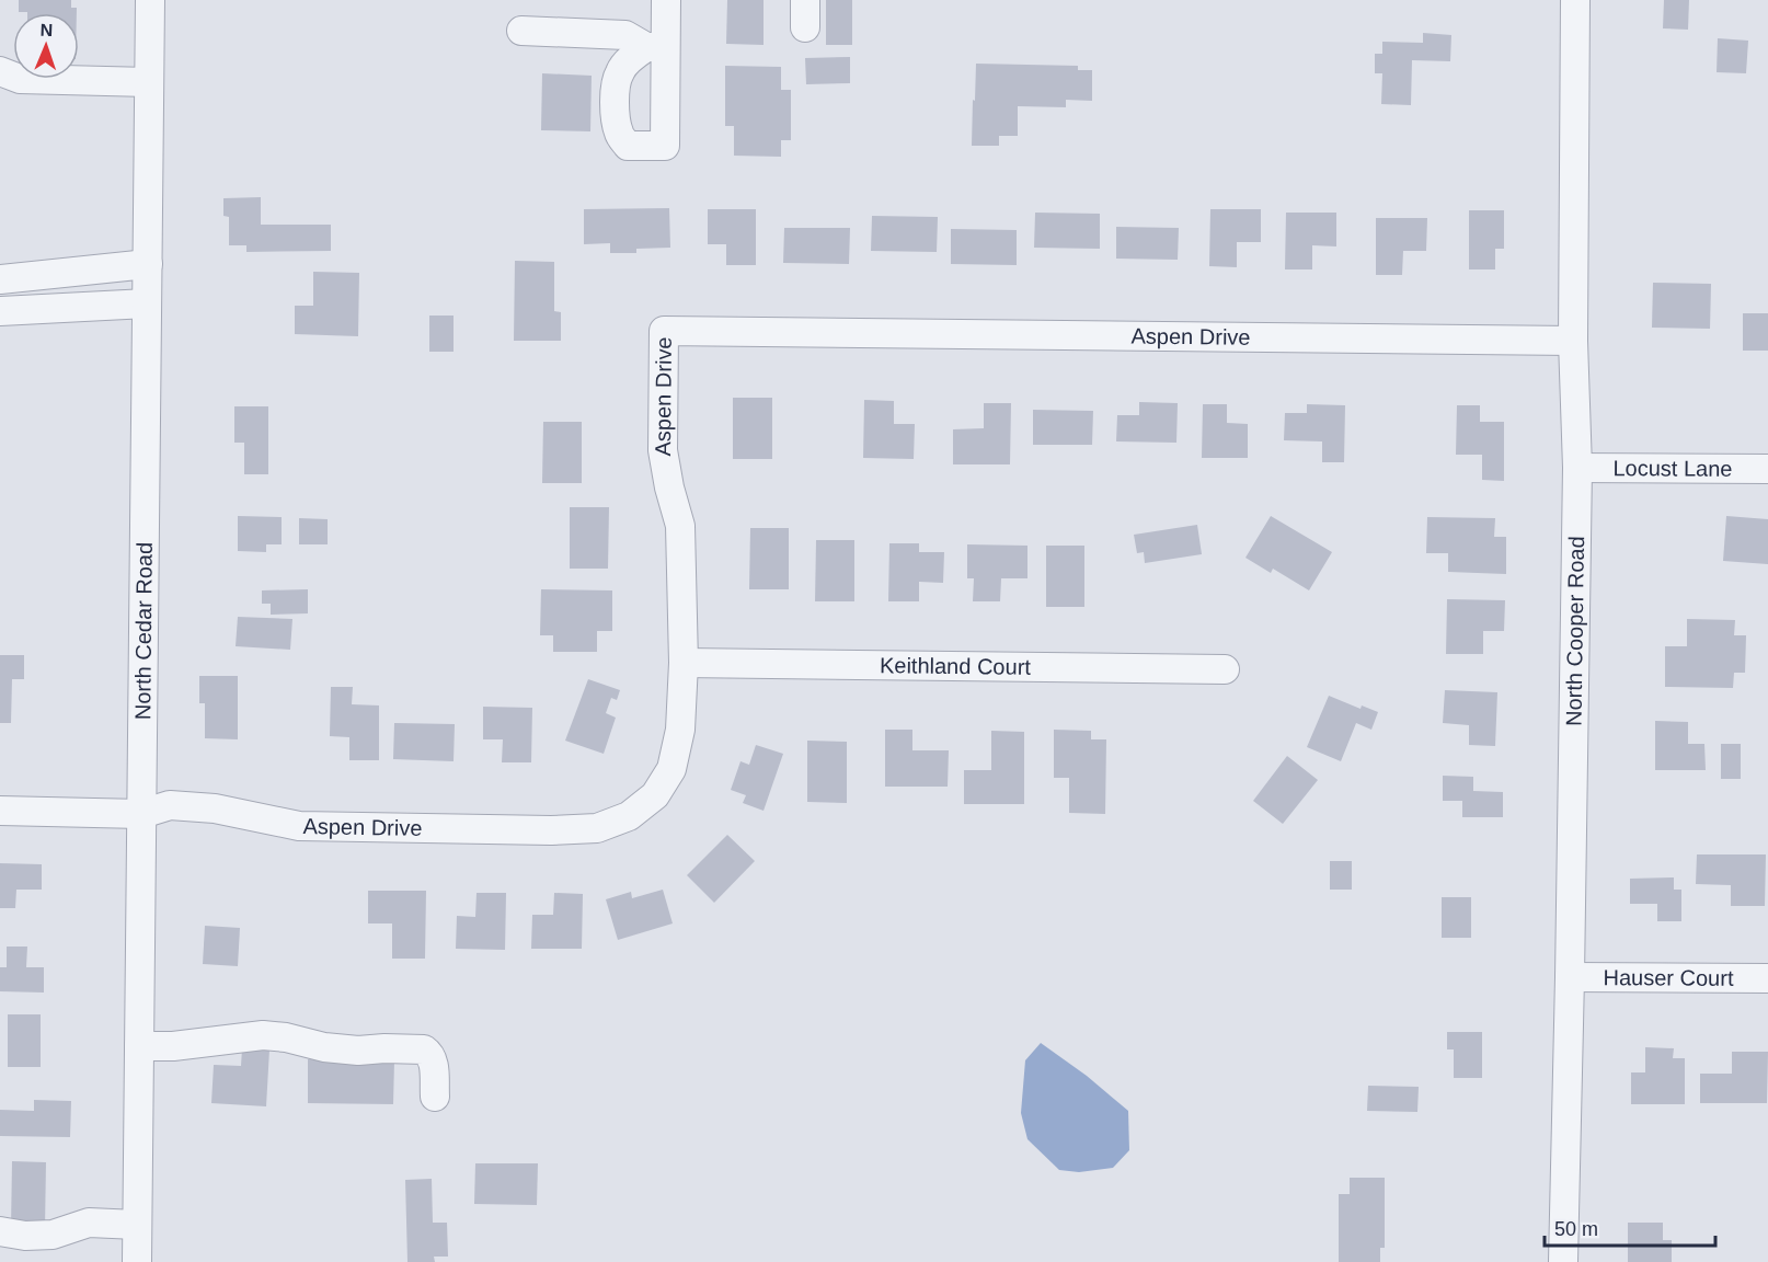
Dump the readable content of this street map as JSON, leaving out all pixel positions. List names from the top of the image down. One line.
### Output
{"streets":{"street":["Aspen Drive","Locust Lane","North Cedar Road","North Cooper Road","Keithland Court","Hauser Court"]},"crossings":[["Aspen Drive","North Cedar Road"],["Aspen Drive","North Cooper Road"],["Aspen Drive","Keithland Court"],["Locust Lane","North Cooper Road"],["North Cooper Road","Hauser Court"]],"scale_bar":"50 m","north":"top"}
